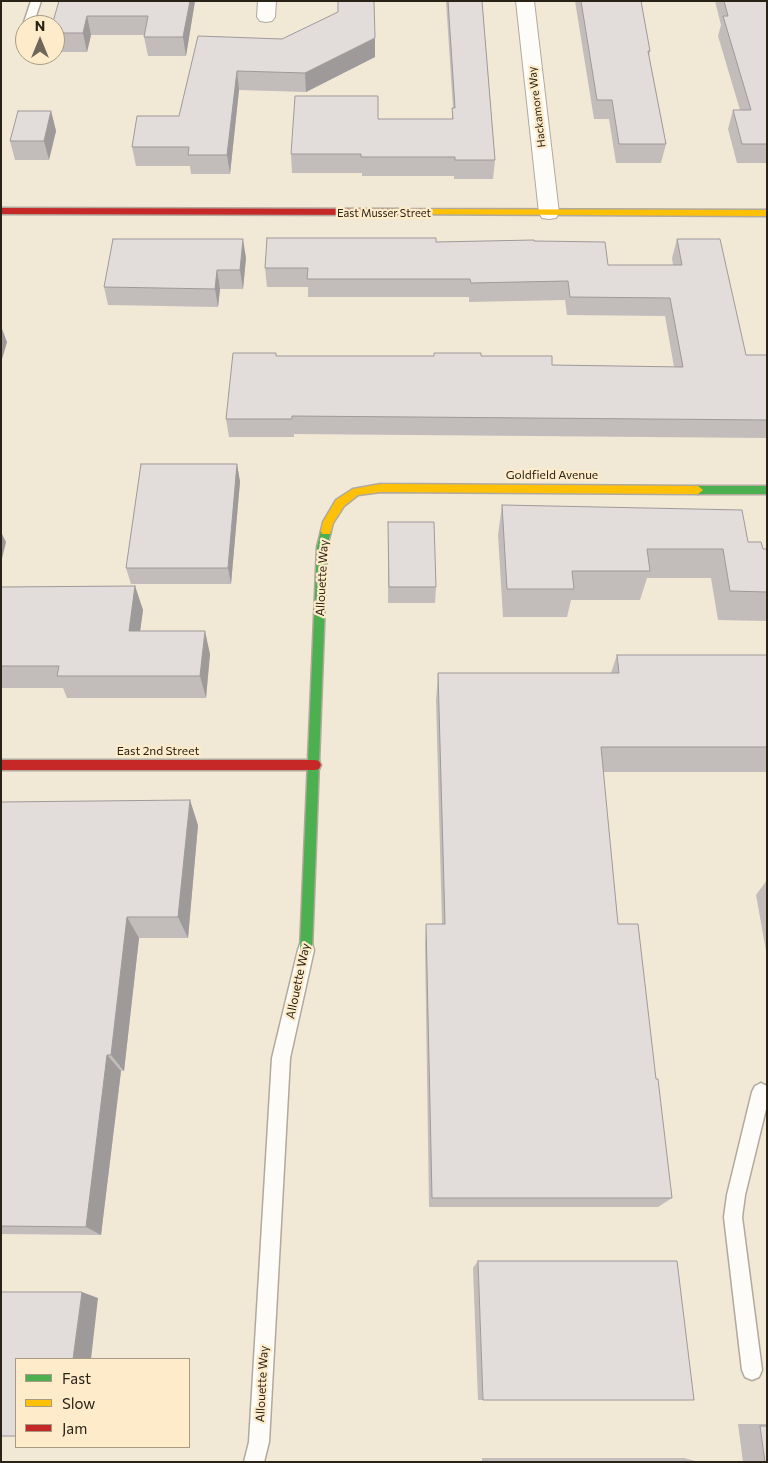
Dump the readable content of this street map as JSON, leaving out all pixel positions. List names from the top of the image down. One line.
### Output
{"streets":{"street":["Hackamore Way","East Musser Street","Goldfield Avenue","Allouette Way","East 2nd Street"]},"crossings":[["Hackamore Way","East Musser Street"],["Goldfield Avenue","Allouette Way"],["Allouette Way","East 2nd Street"]],"legend":["Fast","Slow","Jam"],"north":"top"}
